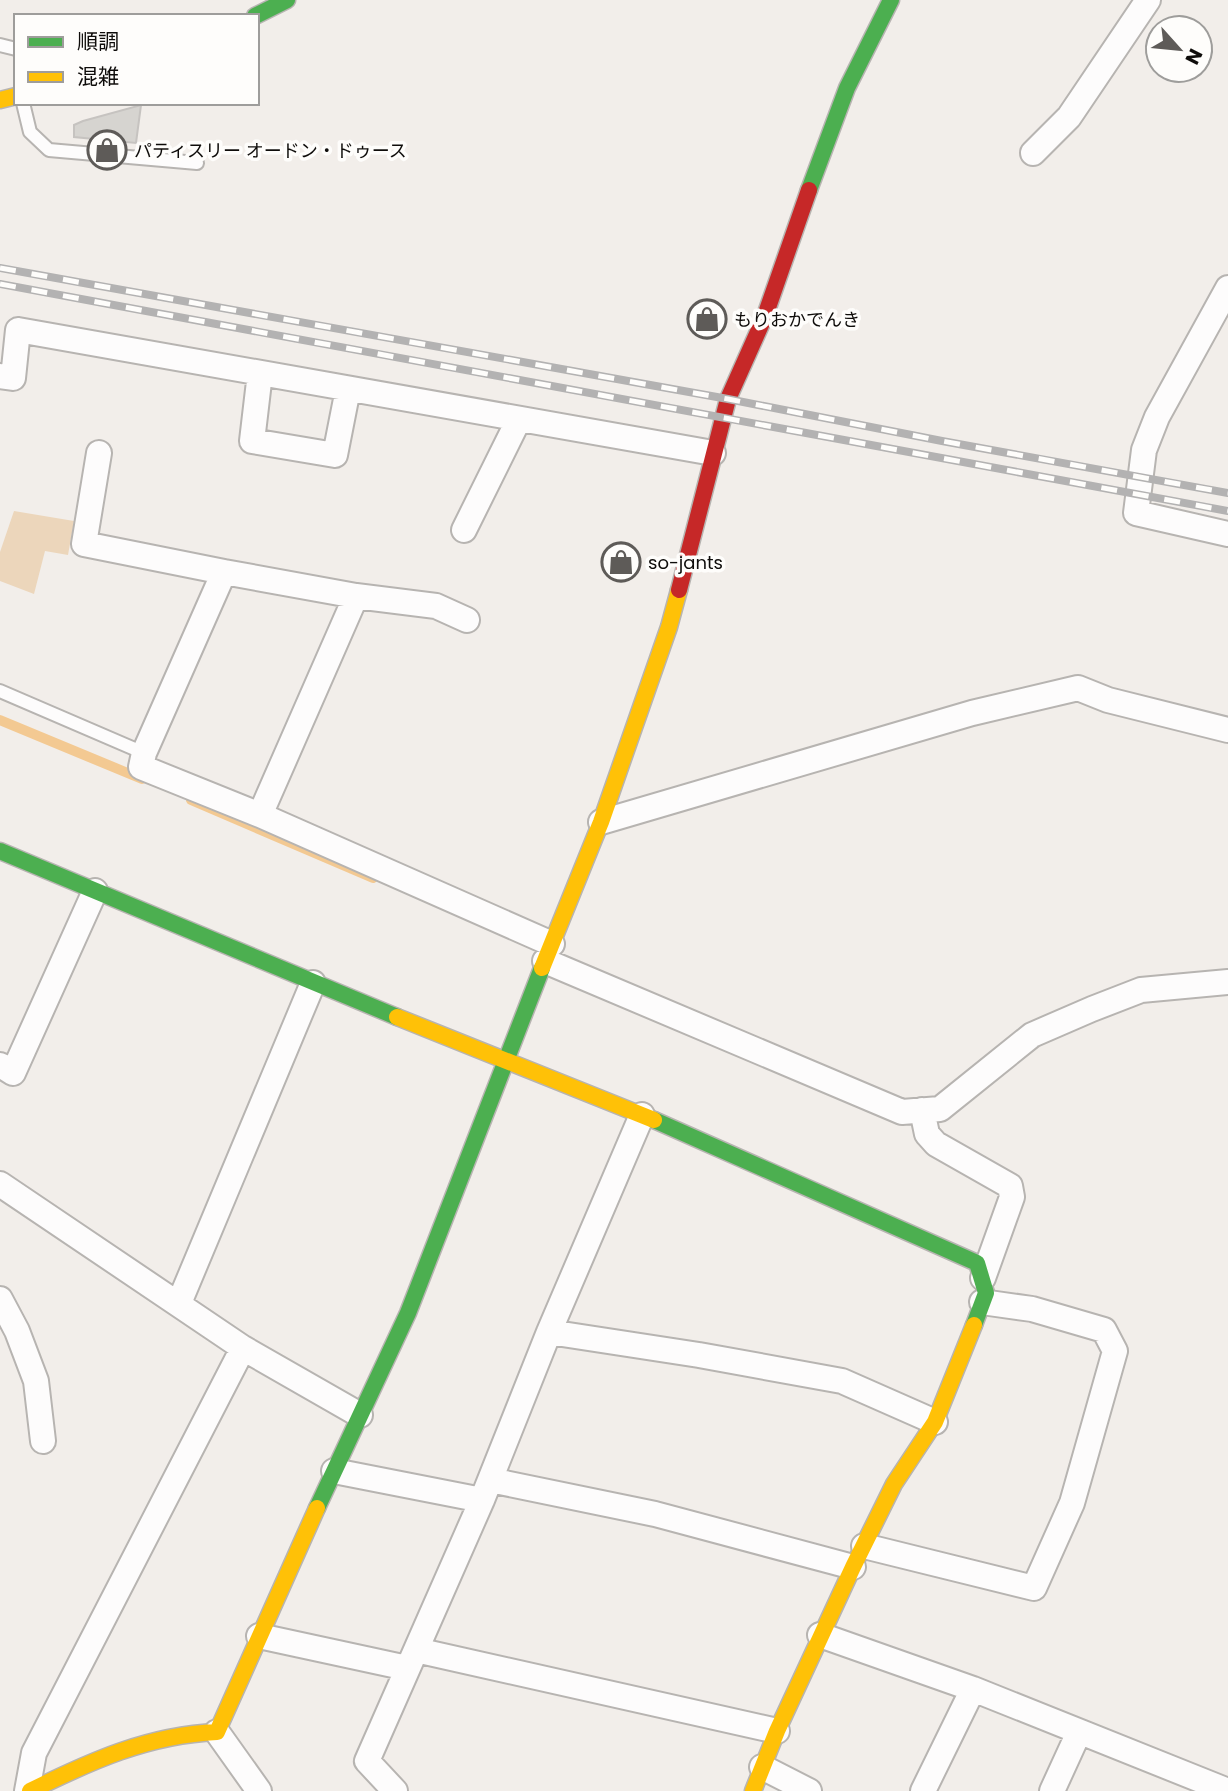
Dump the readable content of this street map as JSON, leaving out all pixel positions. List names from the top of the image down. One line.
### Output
{"places":{"shop":["パティスリー オードン・ドゥース","もりおかでんき","so-jants"]},"legend":["順調","混雑"],"north":"bottom right"}
